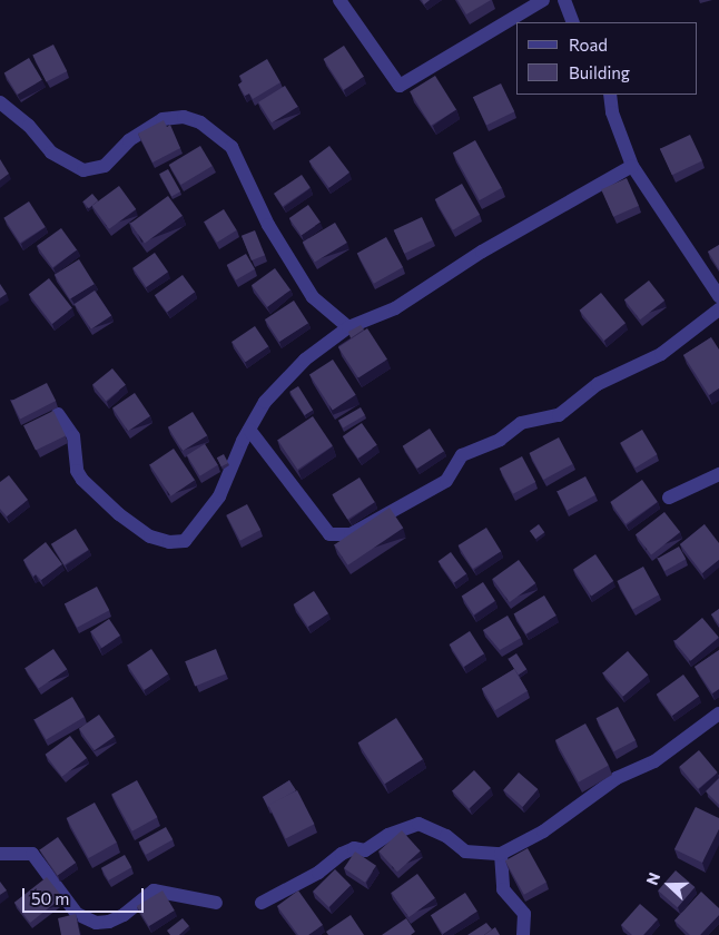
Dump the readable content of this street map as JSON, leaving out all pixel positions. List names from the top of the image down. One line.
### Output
{"legend":["Road","Building"],"scale_bar":"50 m","north":"left"}
